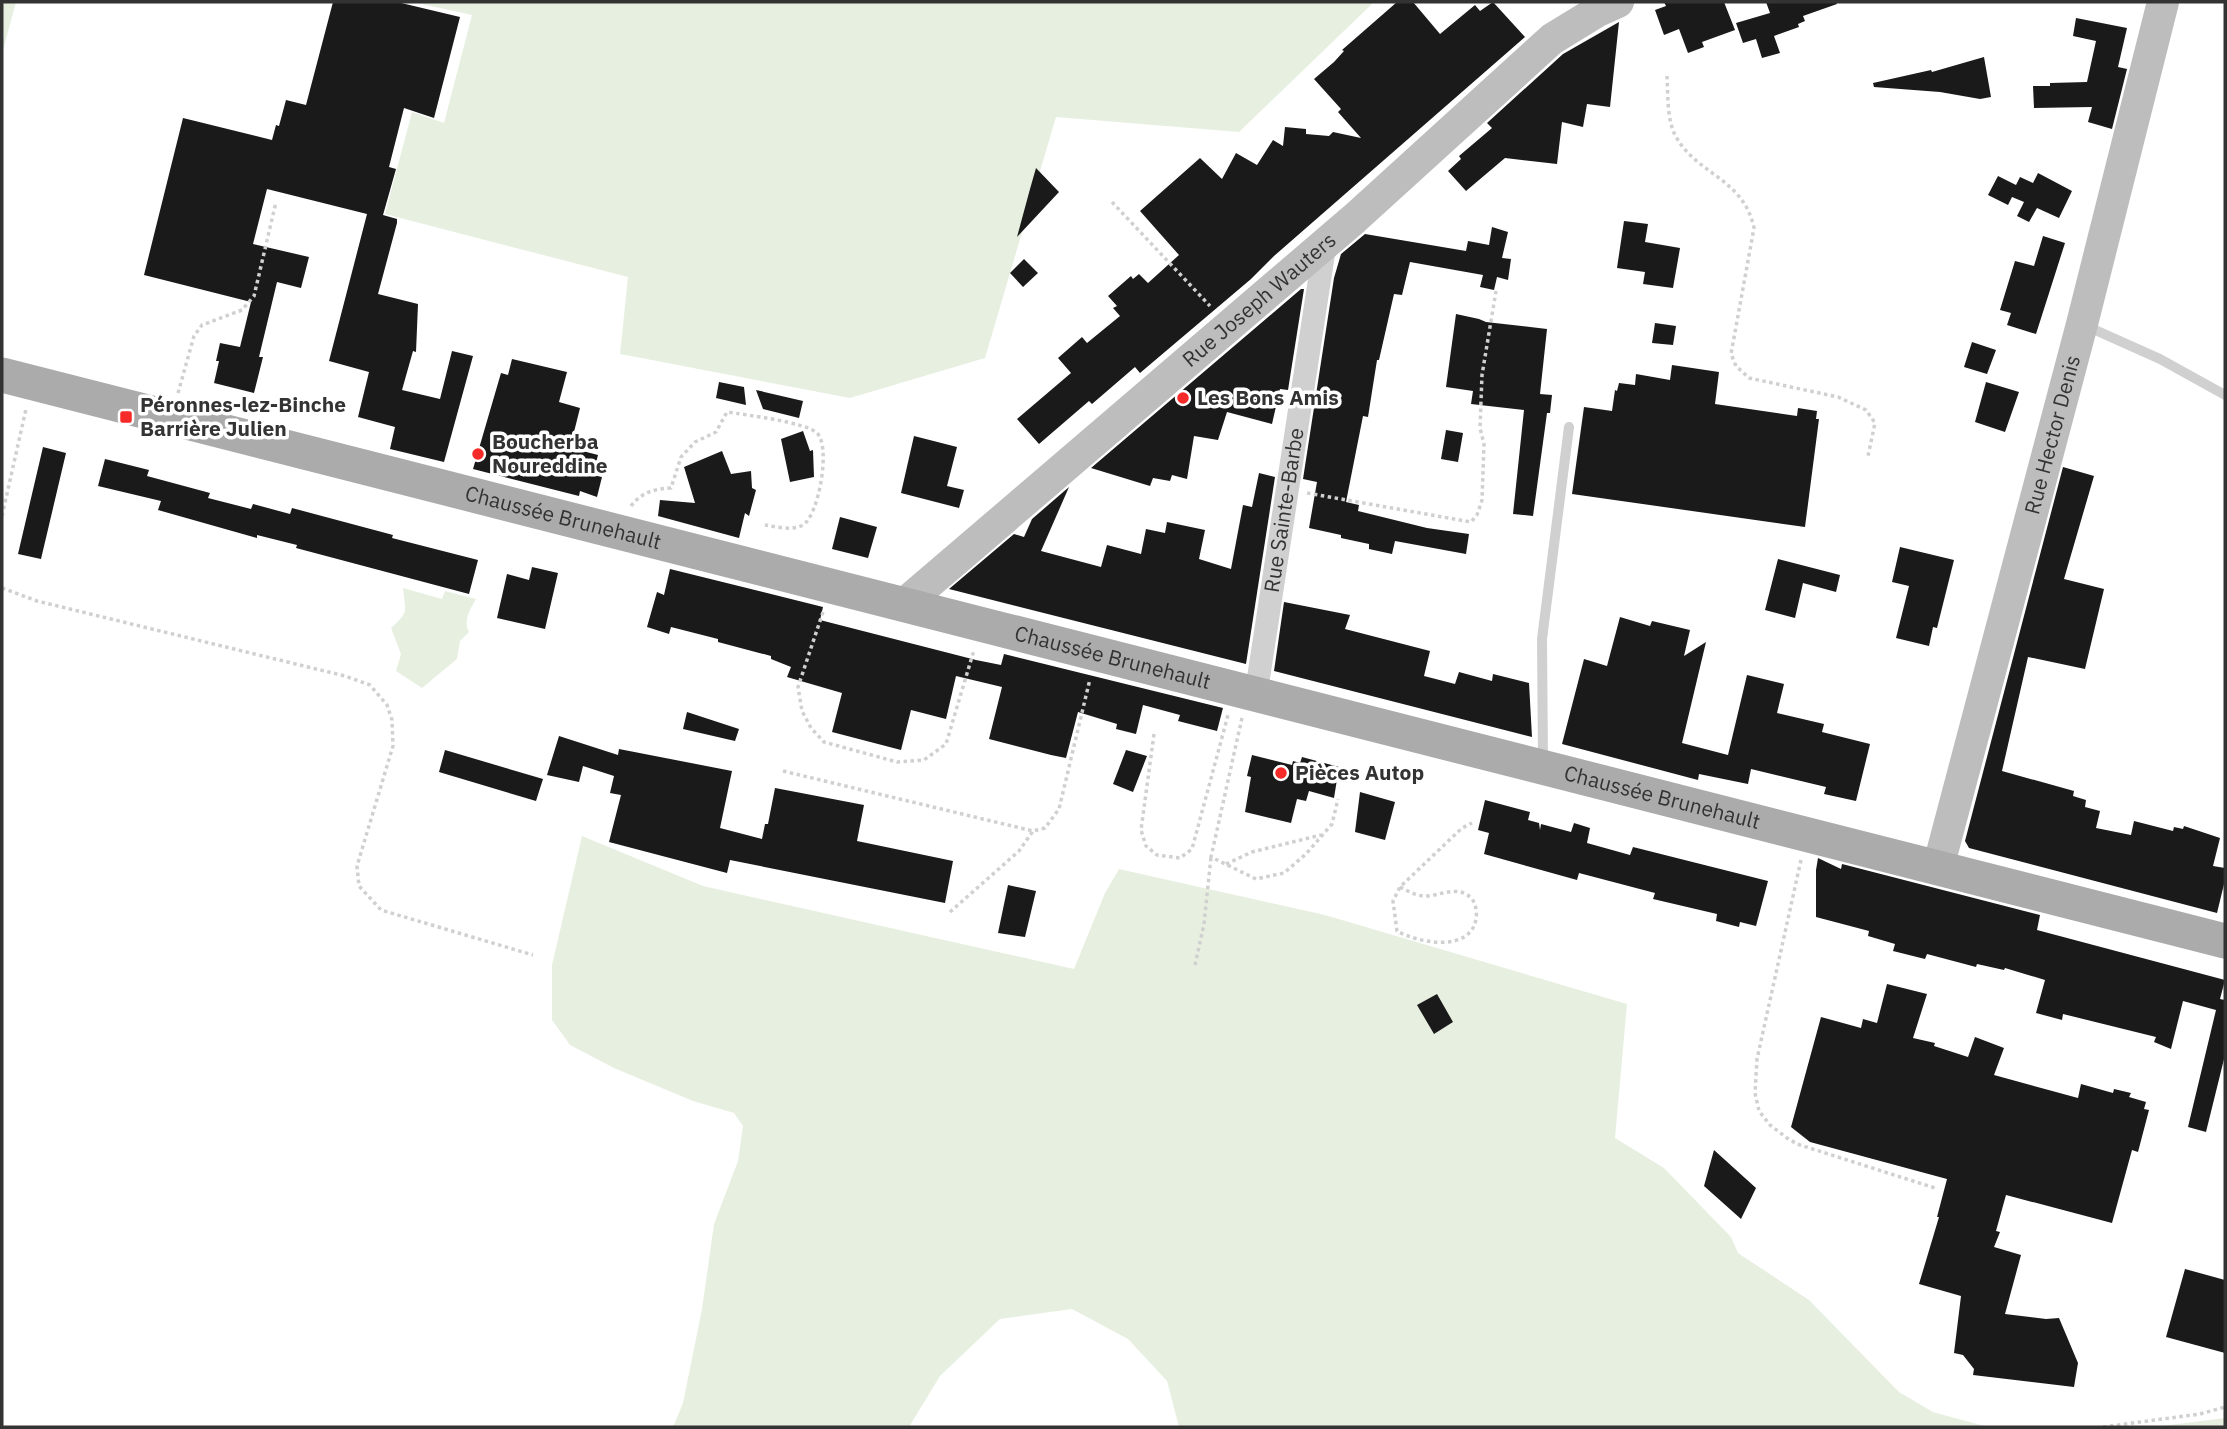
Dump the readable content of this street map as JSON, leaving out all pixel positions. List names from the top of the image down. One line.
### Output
{"streets":{"main road":["Chaussée Brunehault"],"street":["Rue Joseph Wauters","Rue Hector Denis","Rue Sainte-Barbe"]},"crossings":[["Rue Joseph Wauters","Rue Sainte-Barbe"],["Rue Joseph Wauters","Chaussée Brunehault"],["Rue Hector Denis","Chaussée Brunehault"],["Rue Sainte-Barbe","Chaussée Brunehault"]],"places":{"other":["Les Bons Amis","Boucherba Noureddine","Pièces Autop"],"transit":["Péronnes-lez-Binche Barrière Julien"]}}
